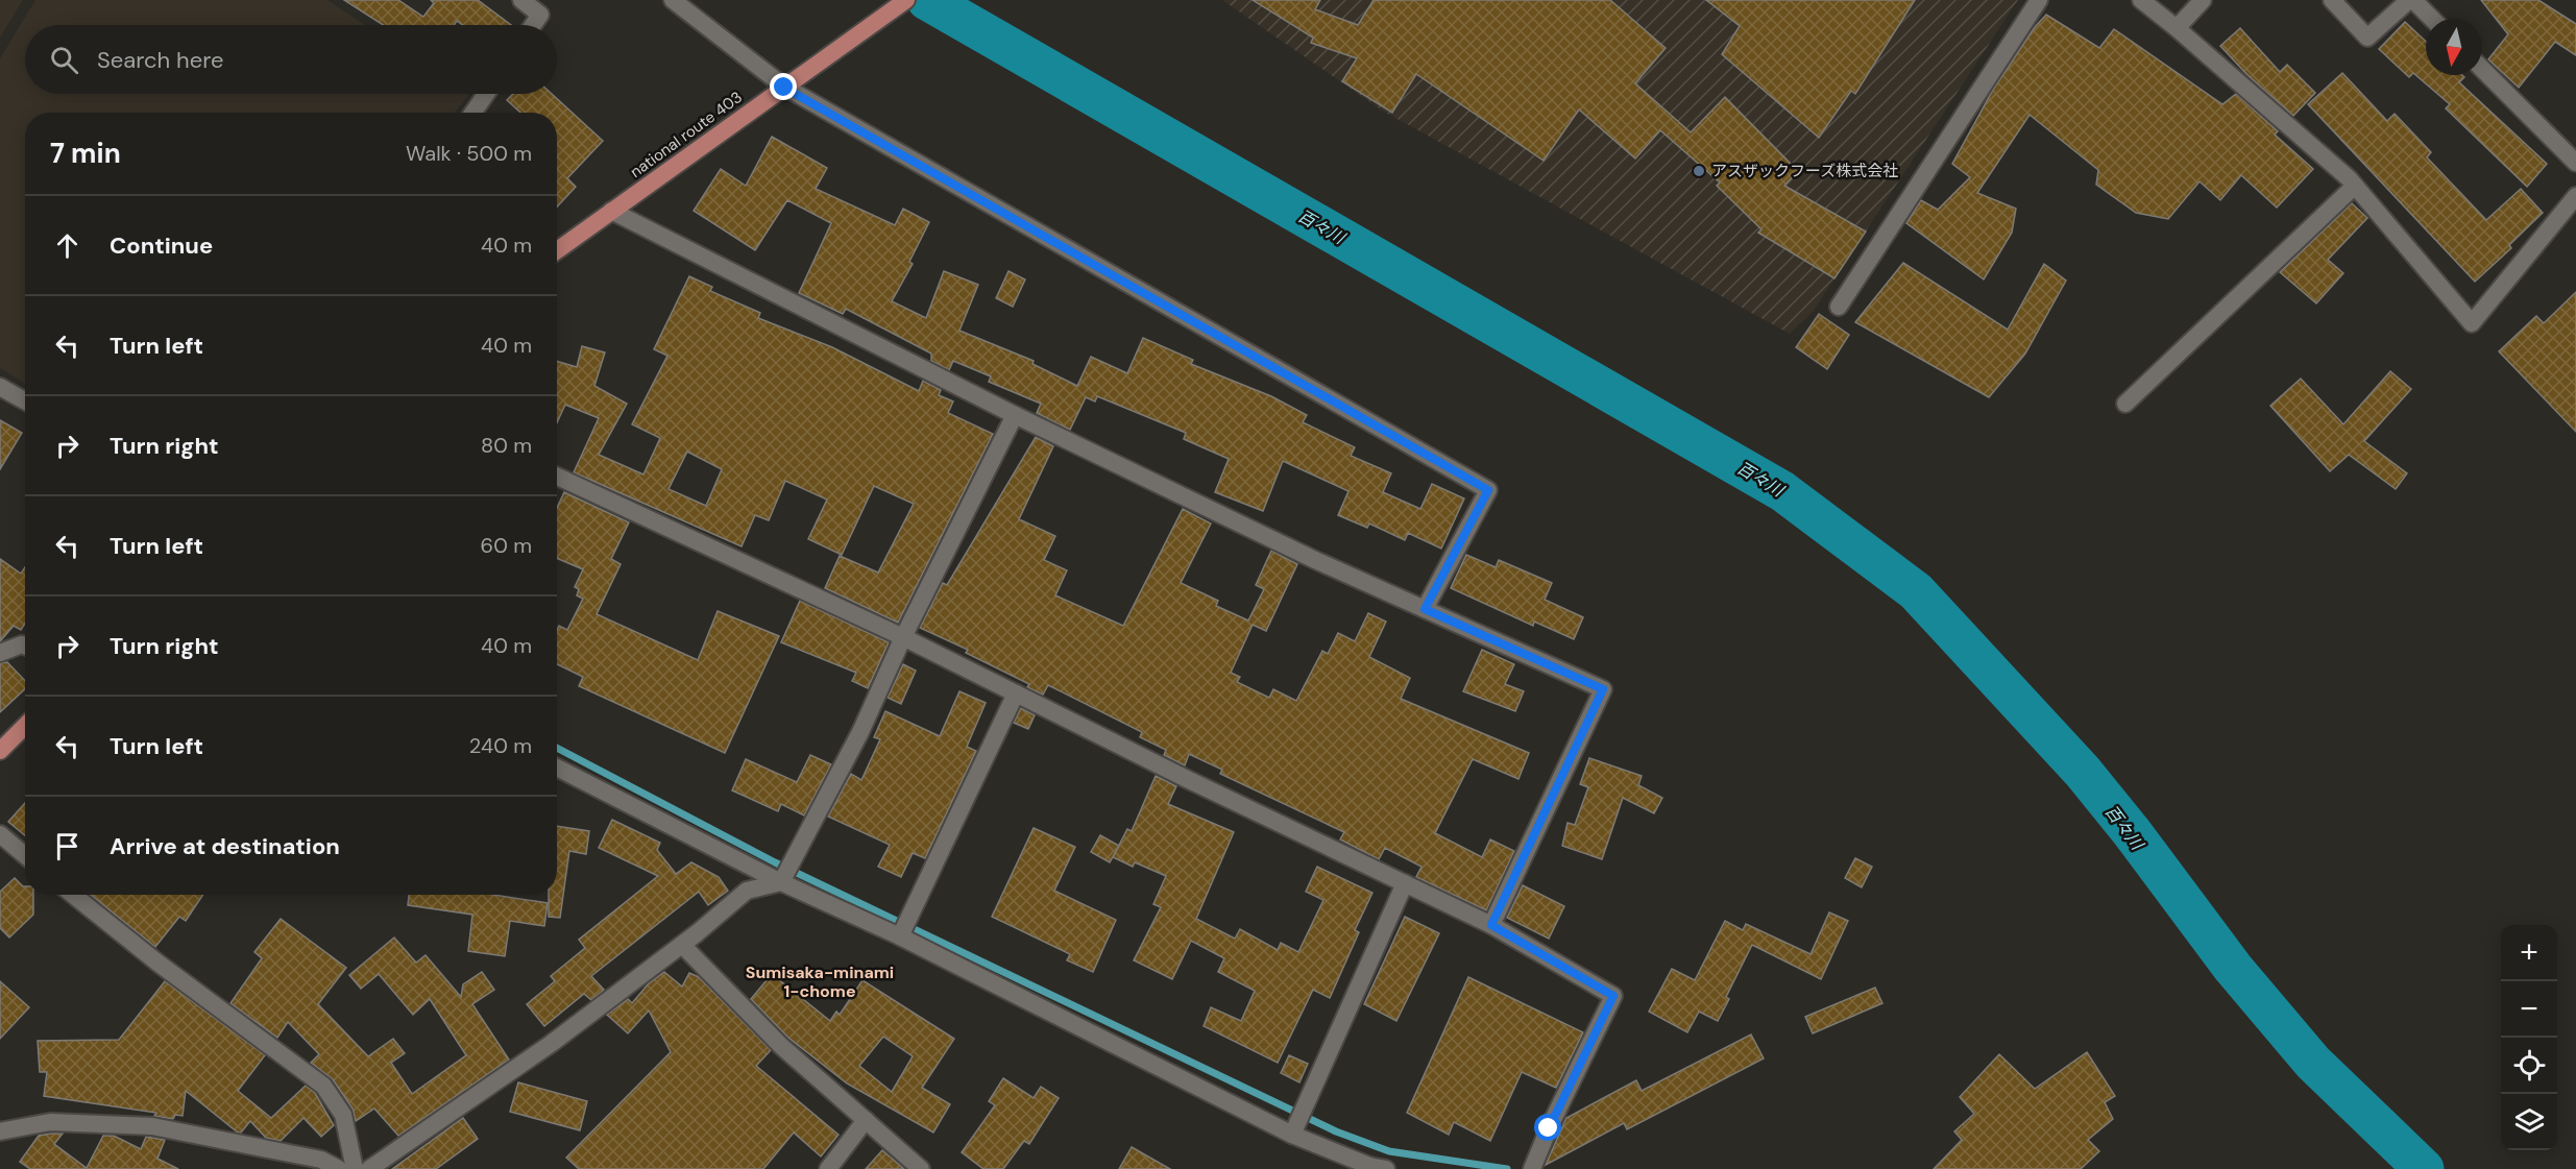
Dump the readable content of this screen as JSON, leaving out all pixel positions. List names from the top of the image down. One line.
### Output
{"streets":{"highway":["national route 403"]},"districts":["Sumisaka-minami 1-chome"],"water":["百々川"],"places":["アスザックフーズ株式会社"],"north":"bottom","page":{"search":"Search here","heading":["7 min","Walk · 500 m"],"list":[["Continue","40 m"],["Turn left","40 m"],["Turn right","80 m"],["Turn left","60 m"],["Turn right","40 m"],["Turn left","240 m"],"Arrive at destination"],"map_buttons":["+","−"]}}
